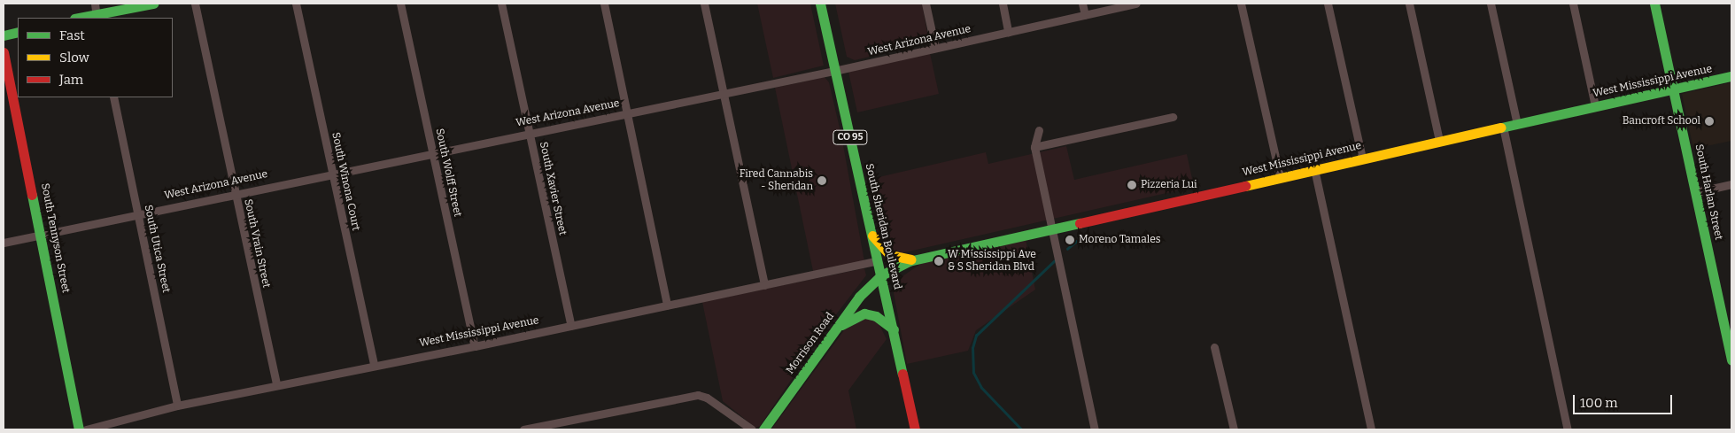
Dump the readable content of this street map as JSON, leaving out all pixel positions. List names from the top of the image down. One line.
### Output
{"streets":{"main road":["West Mississippi Avenue","CO 95","South Harlan Street","South Sheridan Boulevard","South Tennyson Street","Morrison Road"],"street":["West Arizona Avenue","South Wolff Street","South Winona Court","South Xavier Street","South Vrain Street","South Utica Street"]},"crossings":[["West Arizona Avenue","South Wolff Street"],["West Arizona Avenue","South Winona Court"],["West Arizona Avenue","South Xavier Street"],["West Arizona Avenue","South Sheridan Boulevard"],["West Arizona Avenue","South Tennyson Street"],["West Arizona Avenue","South Vrain Street"],["West Arizona Avenue","South Utica Street"],["West Mississippi Avenue","South Wolff Street"],["West Mississippi Avenue","South Winona Court"],["West Mississippi Avenue","South Xavier Street"],["West Mississippi Avenue","South Harlan Street"],["West Mississippi Avenue","South Sheridan Boulevard"],["West Mississippi Avenue","South Vrain Street"],["West Mississippi Avenue","South Utica Street"],["West Mississippi Avenue","Morrison Road"],["South Sheridan Boulevard","Morrison Road"]],"places":["Bancroft School","Fired Cannabis - Sheridan","Pizzeria Lui","Moreno Tamales","W Mississippi Ave & S Sheridan Blvd"],"legend":["Fast","Slow","Jam"],"scale_bar":"100 m"}
